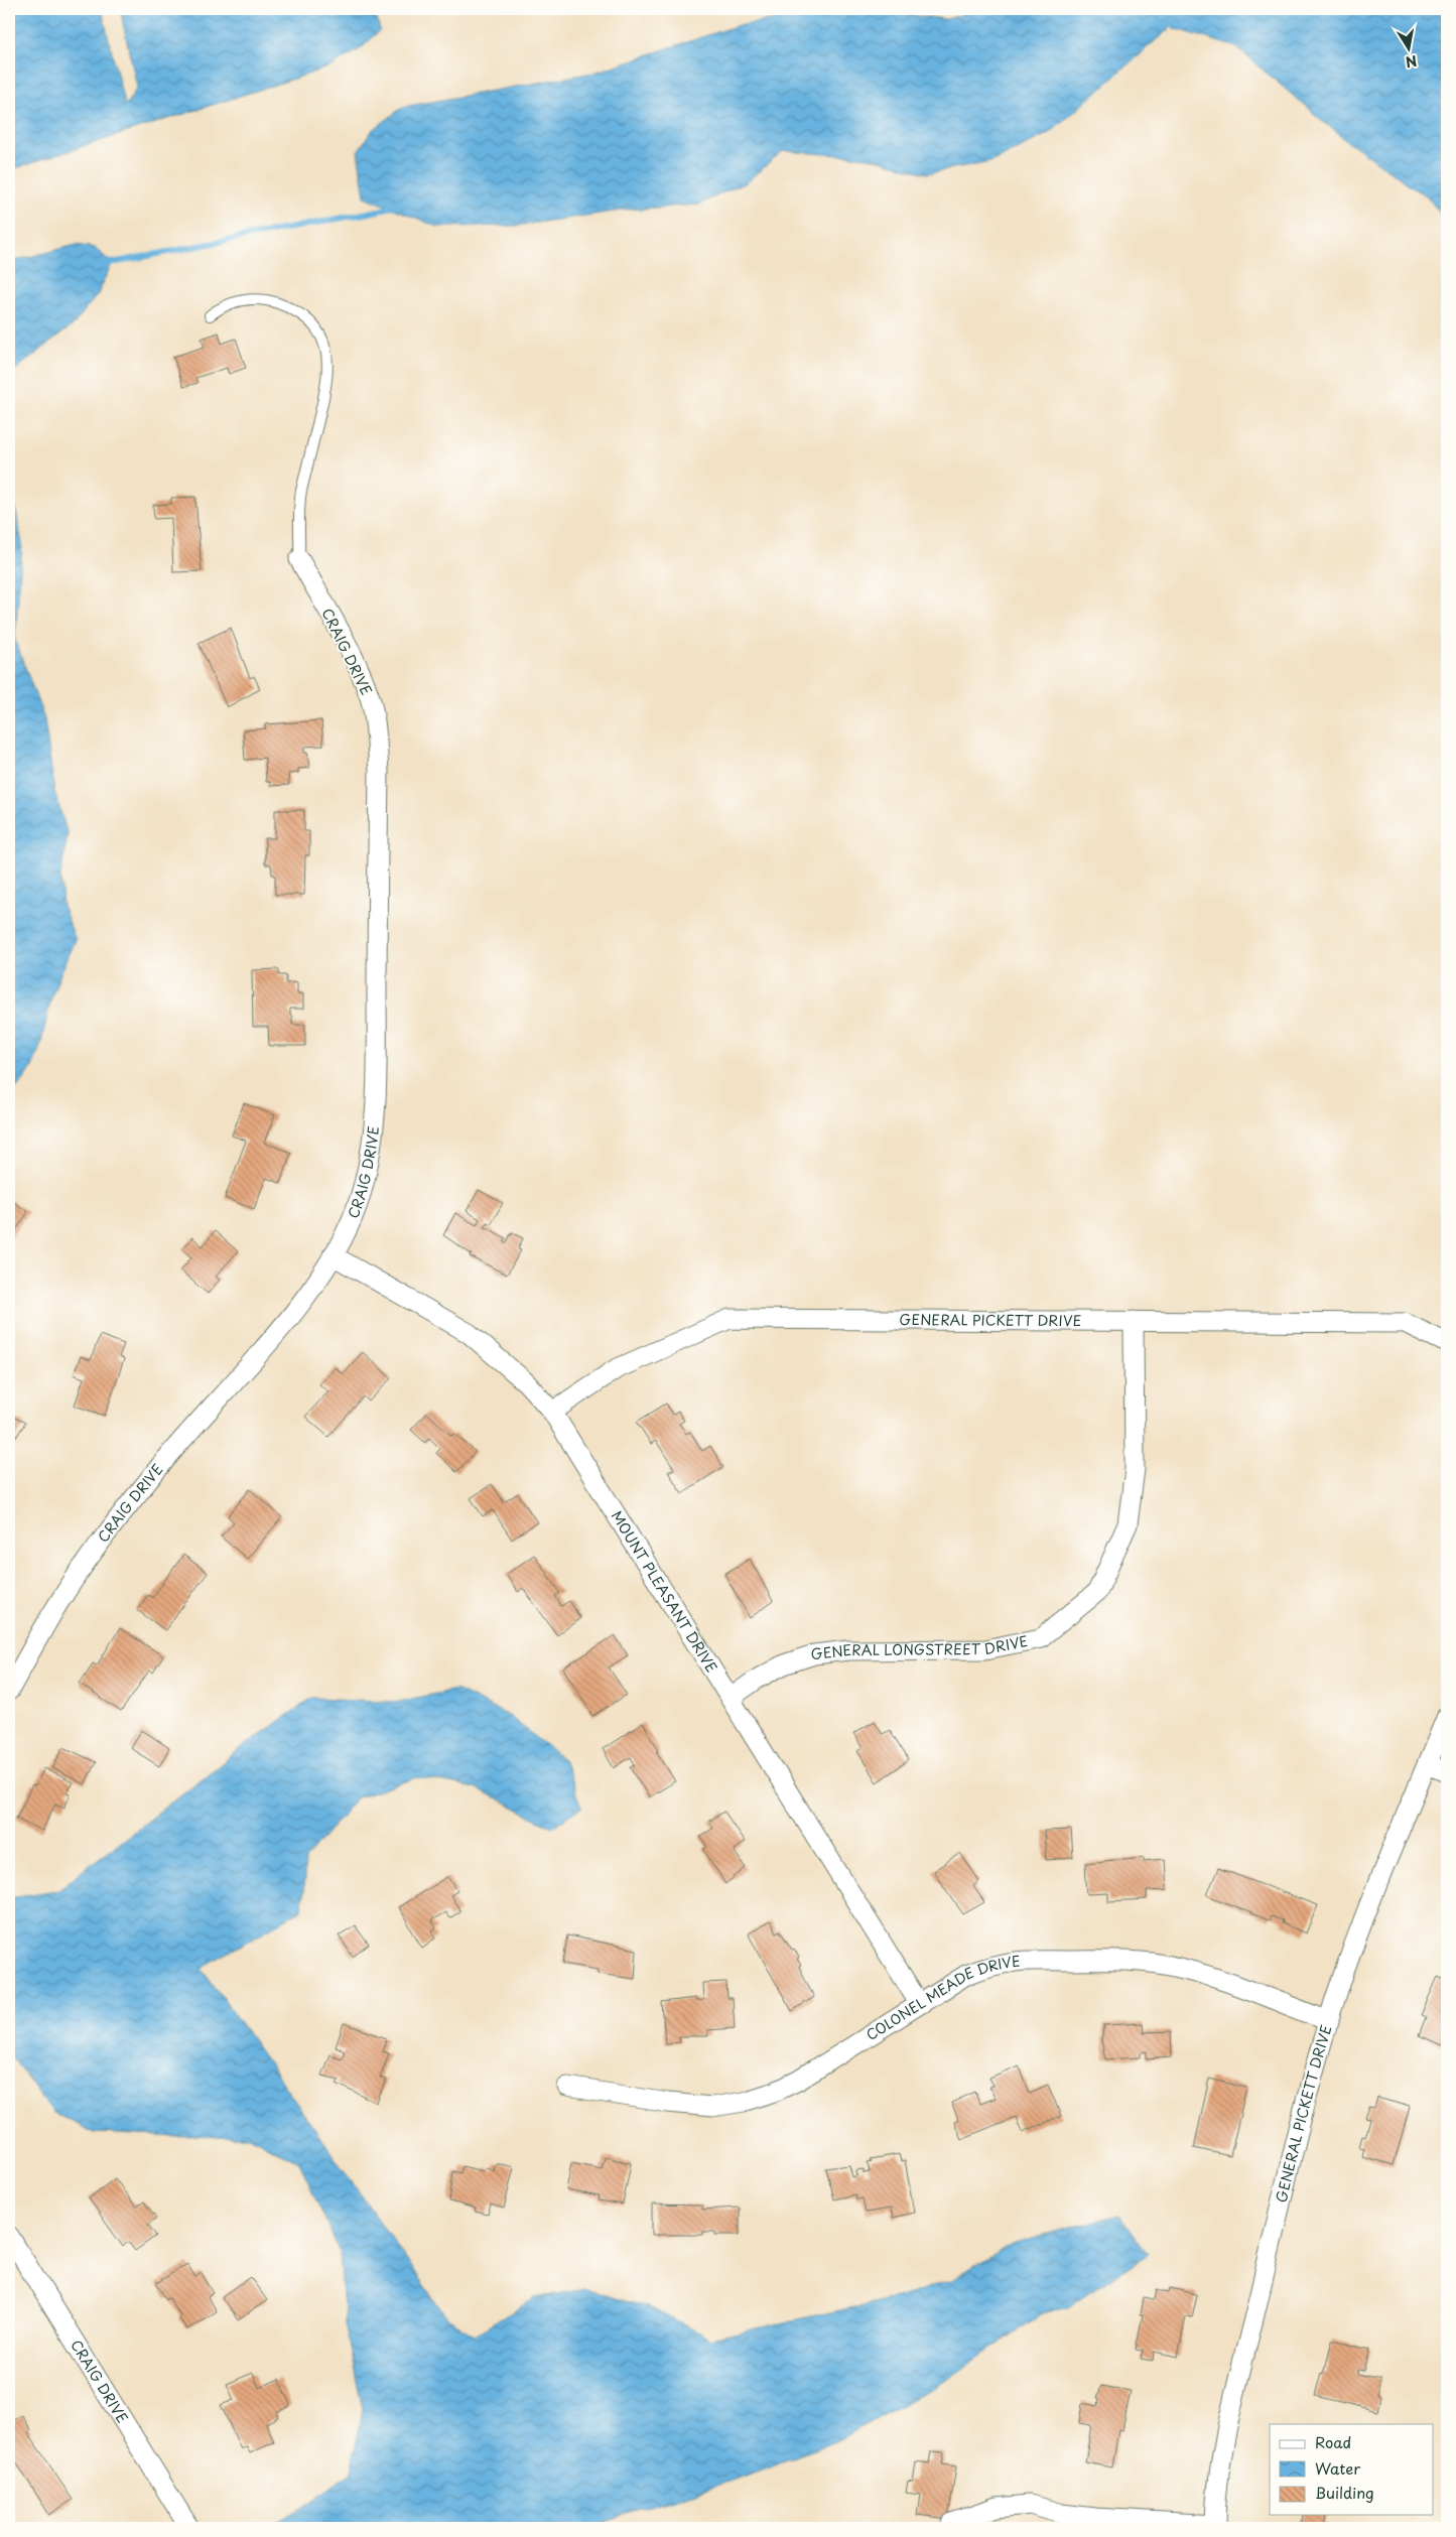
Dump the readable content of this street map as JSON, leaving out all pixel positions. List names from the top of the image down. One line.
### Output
{"streets":{"street":["CRAIG DRIVE","GENERAL PICKETT DRIVE","MOUNT PLEASANT DRIVE","GENERAL LONGSTREET DRIVE","COLONEL MEADE DRIVE"]},"crossings":[["CRAIG DRIVE","MOUNT PLEASANT DRIVE"],["GENERAL PICKETT DRIVE","MOUNT PLEASANT DRIVE"],["GENERAL PICKETT DRIVE","GENERAL LONGSTREET DRIVE"],["GENERAL PICKETT DRIVE","COLONEL MEADE DRIVE"],["MOUNT PLEASANT DRIVE","GENERAL LONGSTREET DRIVE"],["MOUNT PLEASANT DRIVE","COLONEL MEADE DRIVE"]],"legend":["Road","Water","Building"],"north":"bottom"}
